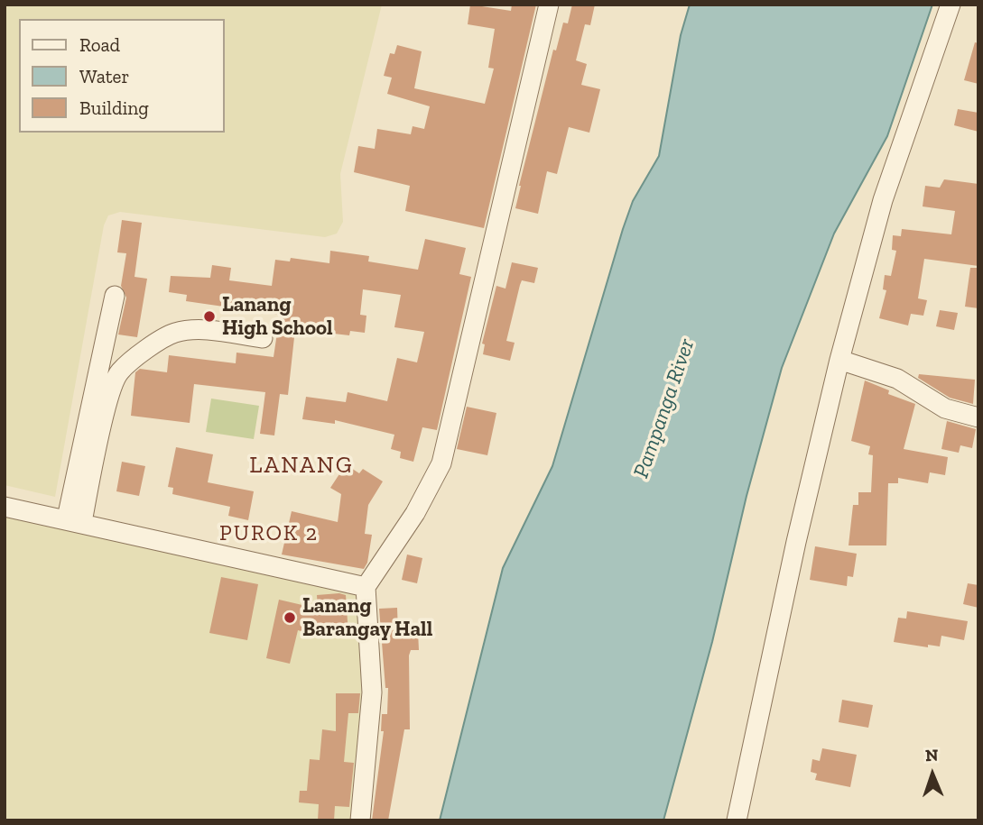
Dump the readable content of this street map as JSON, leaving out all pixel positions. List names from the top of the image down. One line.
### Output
{"districts":["LANANG","PUROK 2"],"water":["Pampanga River"],"places":["Lanang High School","Lanang Barangay Hall"],"legend":["Road","Water","Building"],"north":"top"}
